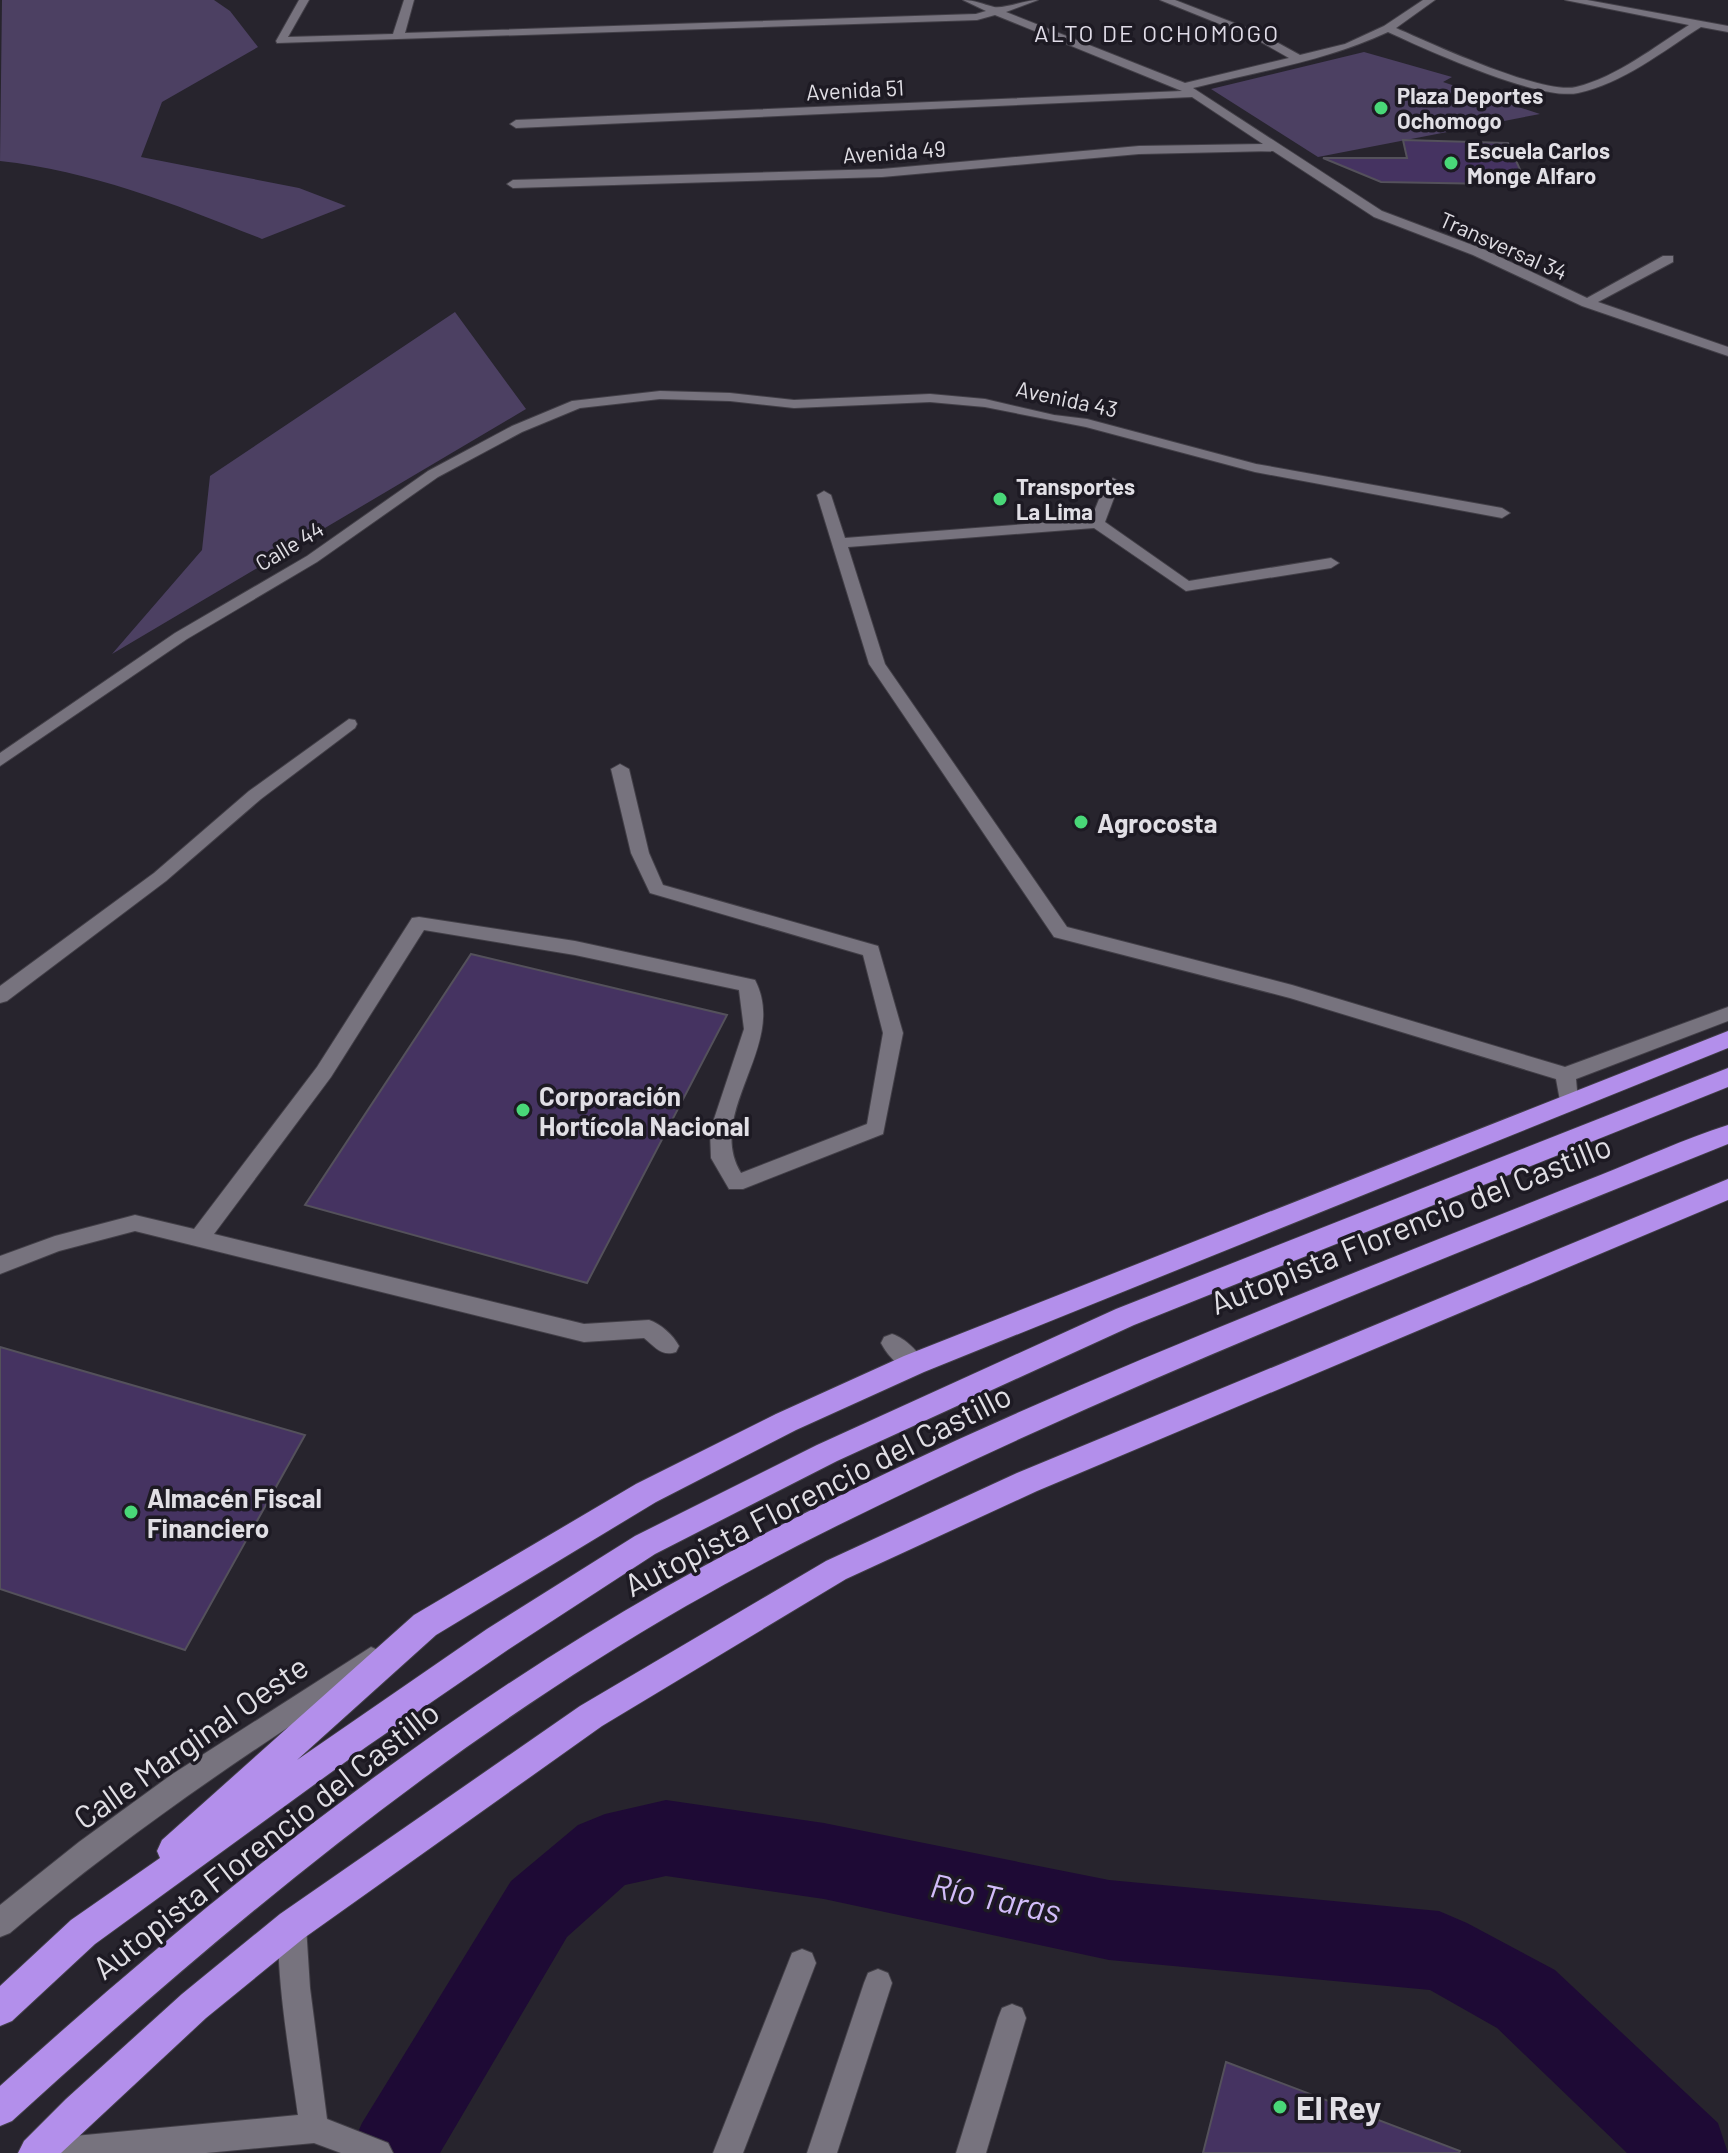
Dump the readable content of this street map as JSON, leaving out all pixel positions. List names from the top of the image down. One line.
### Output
{"streets":{"highway":["Autopista Florencio del Castillo"],"street":["Avenida 51","Avenida 49","Transversal 34","Avenida 43","Calle 44","Calle Marginal Oeste"]},"crossings":[["Avenida 51","Transversal 34"],["Avenida 49","Transversal 34"],["Avenida 43","Calle 44"]],"districts":["ALTO DE OCHOMOGO"],"water":["Río Taras"],"places":["Plaza Deportes Ochomogo","Escuela Carlos Monge Alfaro","Transportes La Lima","Agrocosta","Corporación Hortícola Nacional","Almacén Fiscal Financiero","El Rey"]}
